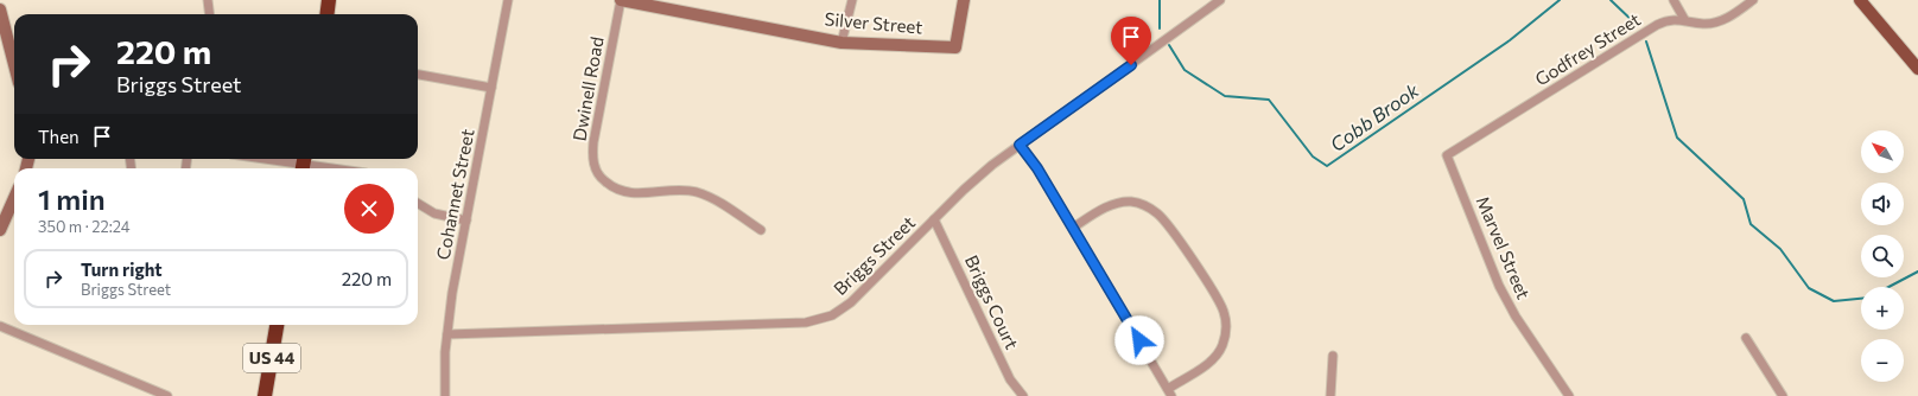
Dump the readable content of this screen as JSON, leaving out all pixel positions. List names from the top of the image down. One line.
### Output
{"streets":{"highway":["US 44"],"street":["Silver Street","Godfrey Street","Dwinell Road","Cohannet Street","Marvel Street","Briggs Street","Briggs Court"]},"crossings":[["Silver Street","Dwinell Road"],["Godfrey Street","Marvel Street"],["Cohannet Street","Briggs Street"],["Briggs Street","Briggs Court"]],"water":["Cobb Brook"],"north":"top left","page":{"turn":["220 m","Briggs Street"],"then":"Then","map_buttons":["+","−"],"heading":["1 min","350 m · 22:24"],"list":[{"name":"Turn right","note":"Briggs Street","value":"220 m"}]}}
